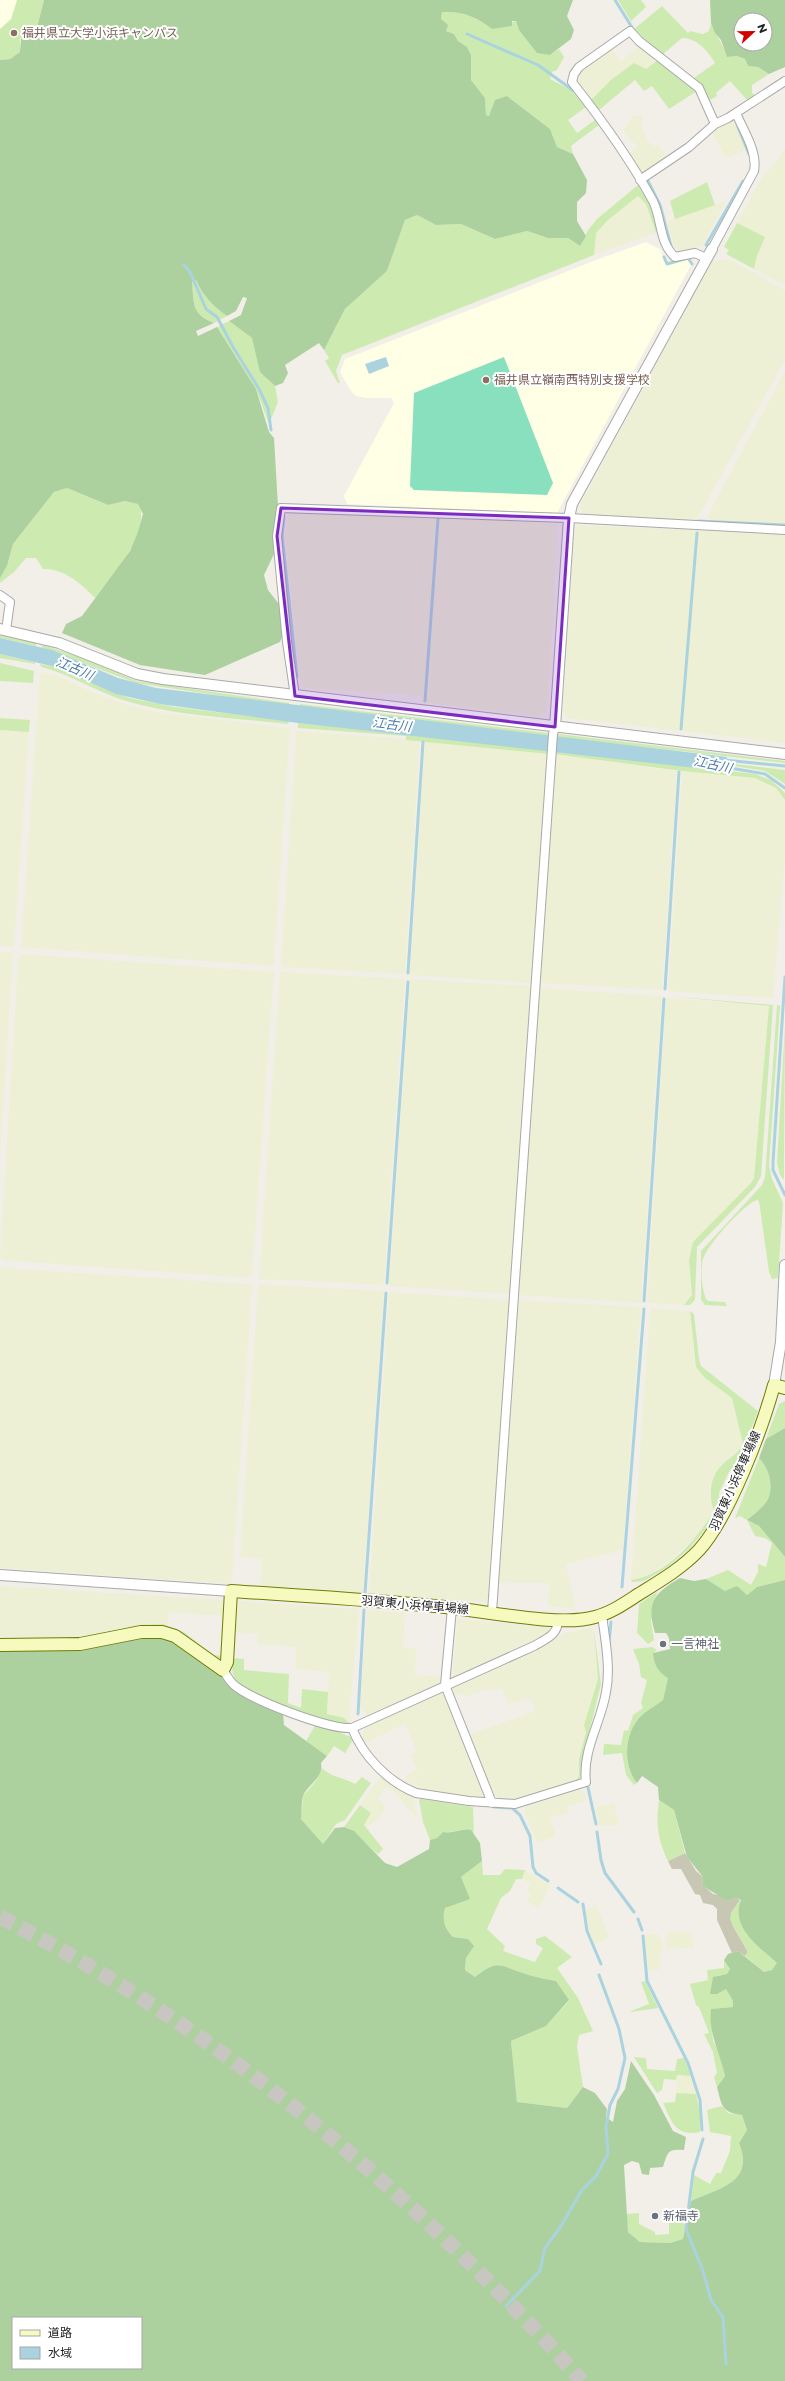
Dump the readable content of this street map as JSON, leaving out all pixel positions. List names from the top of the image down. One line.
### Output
{"streets":{"main road":["羽賀東小浜停車場線"]},"water":["江古川"],"places":["福井県立大学小浜キャンパス","福井県立嶺南西特別支援学校","一言神社","新福寺"],"legend":["道路","水域"],"north":"right"}
